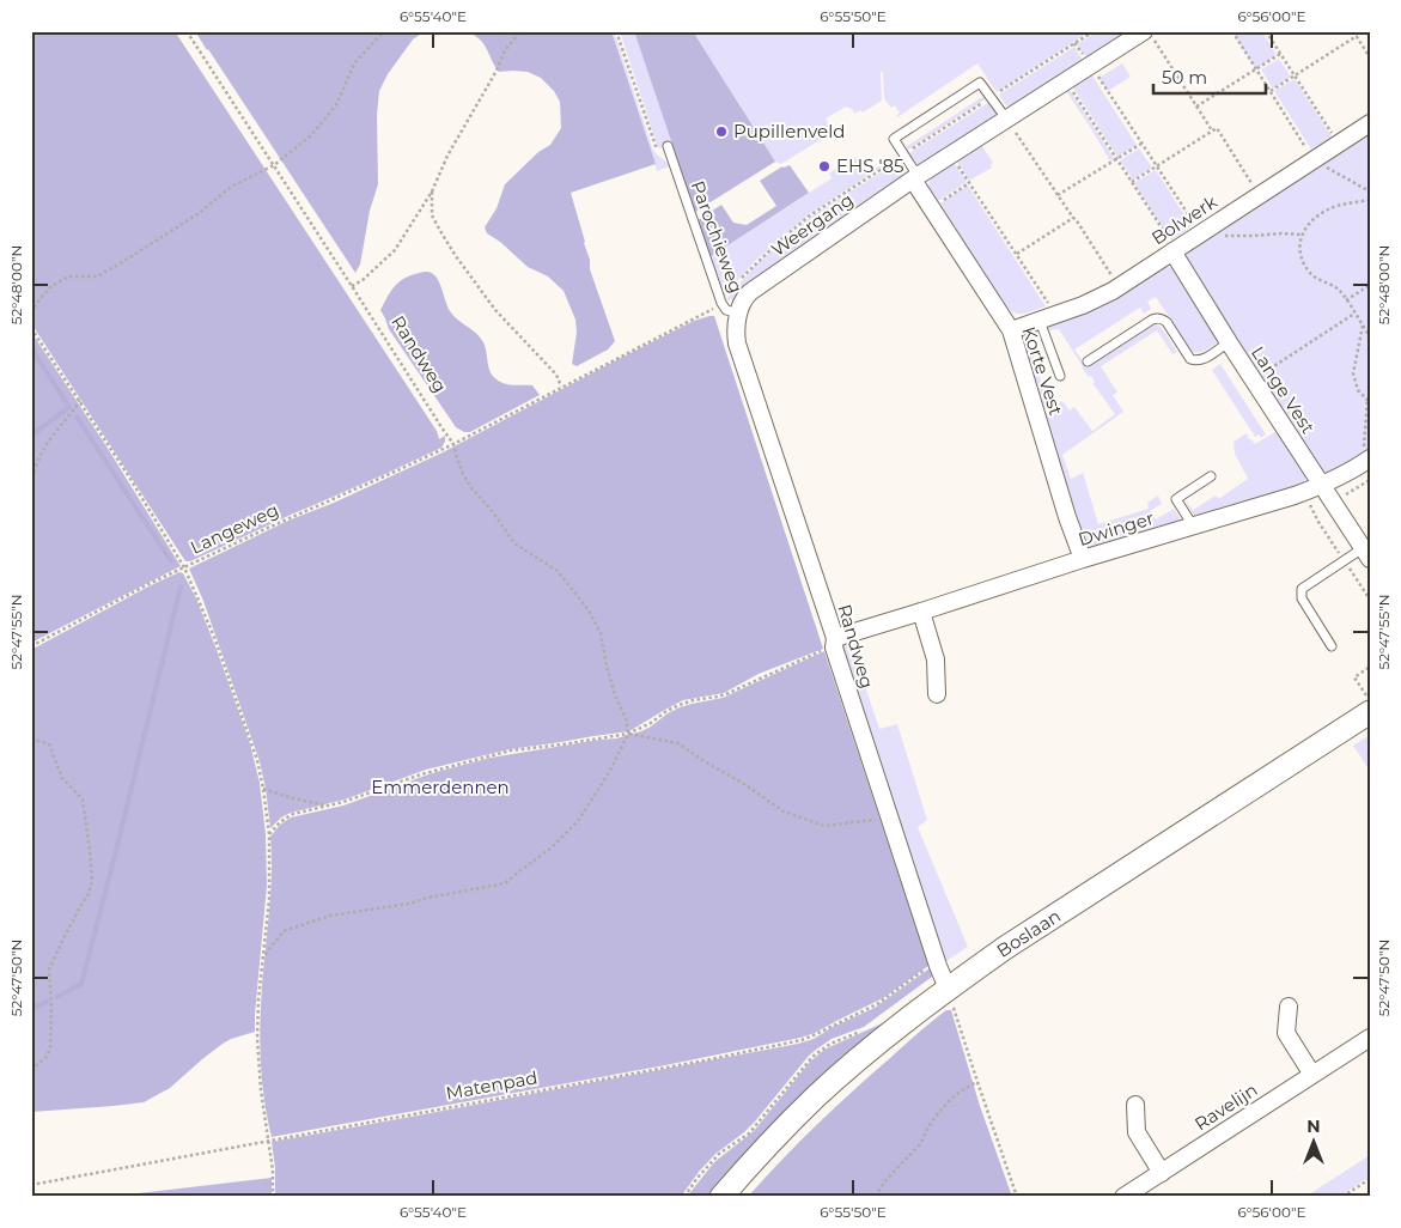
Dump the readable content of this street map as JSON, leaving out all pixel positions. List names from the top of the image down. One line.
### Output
{"streets":{"main road":["Boslaan"],"street":["Bolwerk","Weergang","Randweg","Korte Vest","Lange Vest","Dwinger","Ravelijn"],"lane":["Parochieweg"],"path":["Langeweg","Matenpad"]},"crossings":[["Bolwerk","Korte Vest"],["Bolwerk","Lange Vest"],["Weergang","Parochieweg"],["Weergang","Randweg"],["Weergang","Korte Vest"],["Parochieweg","Randweg"],["Randweg","Langeweg"],["Randweg","Dwinger"],["Randweg","Boslaan"],["Randweg","Matenpad"],["Korte Vest","Dwinger"],["Lange Vest","Dwinger"]],"parks":["Emmerdennen"],"places":["Pupillenveld","EHS '85"],"scale_bar":"50 m","north":"top","coordinates":["6°55'40\"E","6°55'50\"E","6°56'00\"E","52°48'00\"N","52°47'55\"N","52°47'50\"N"]}
